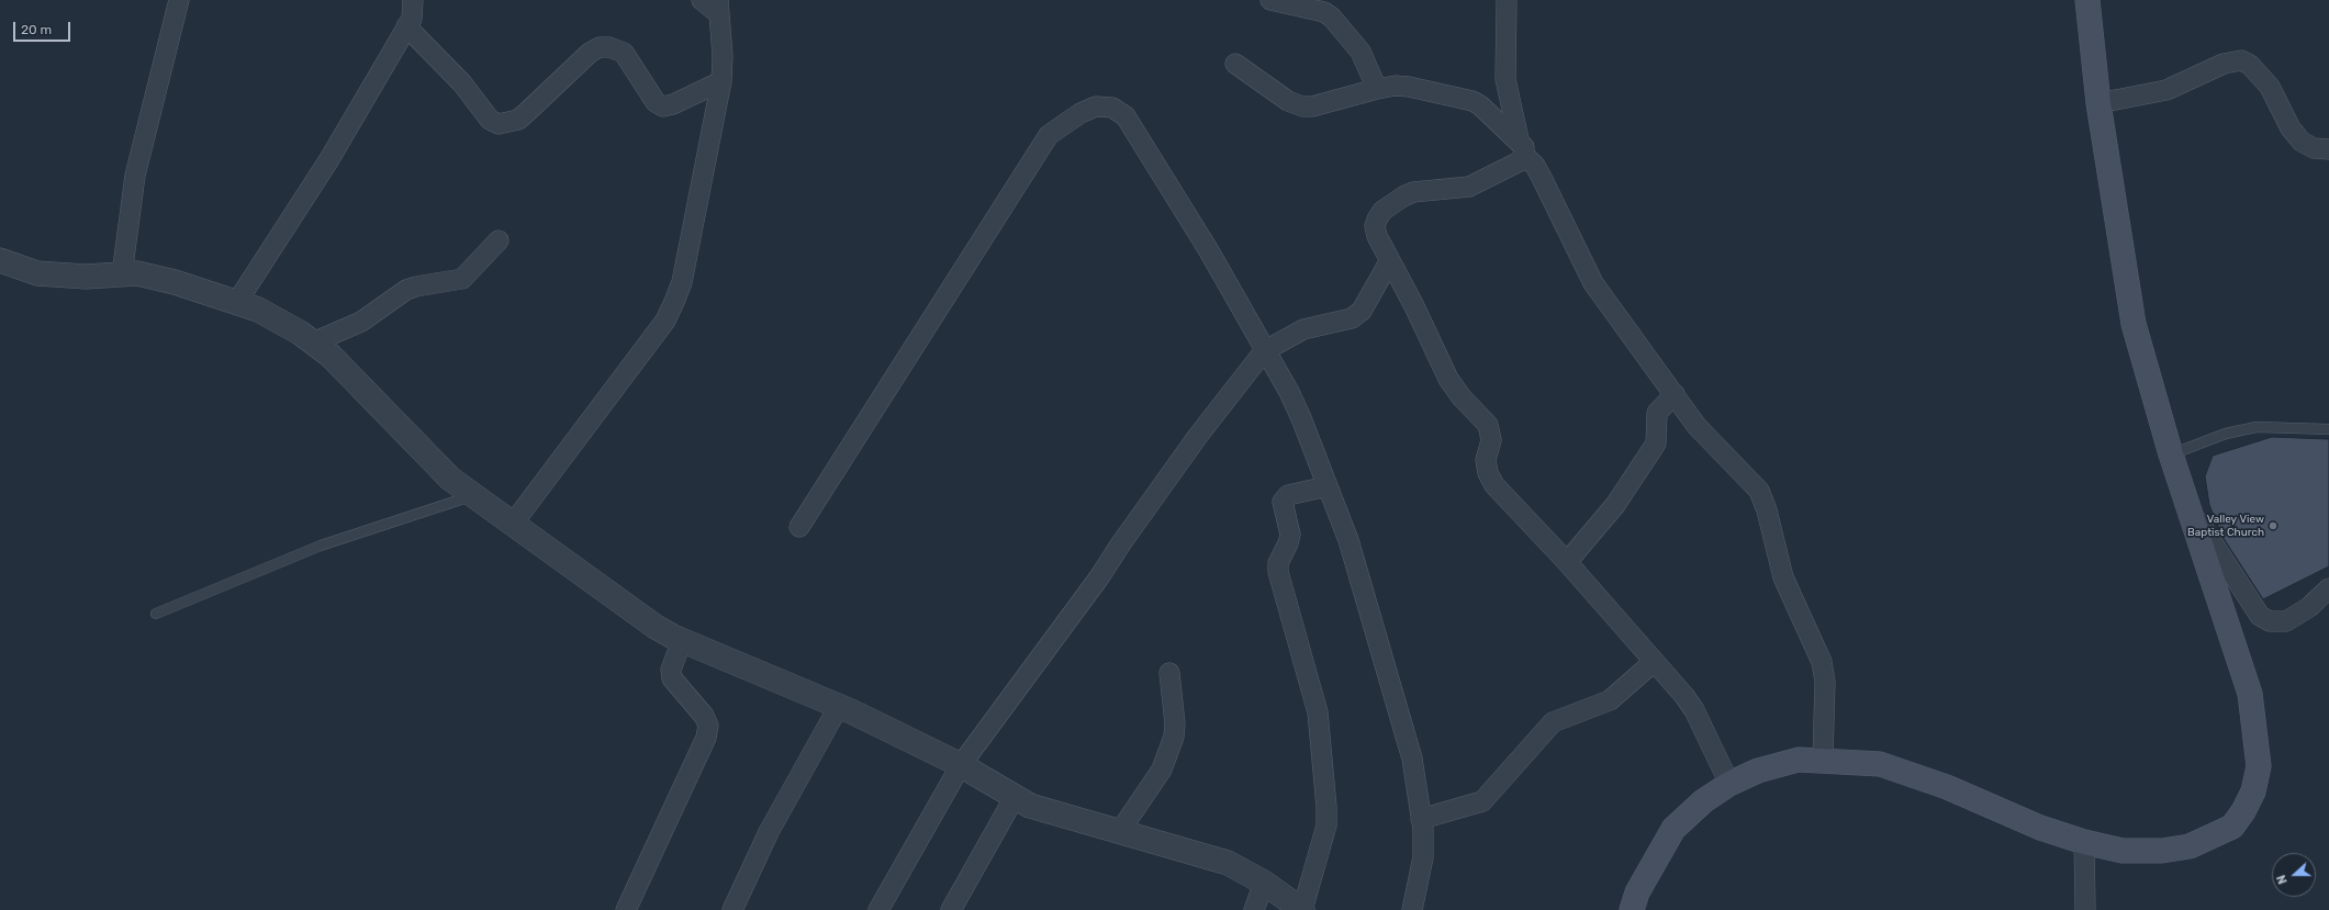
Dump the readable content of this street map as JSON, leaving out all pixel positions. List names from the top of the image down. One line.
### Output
{"places":["Valley View Baptist Church"],"scale_bar":"20 m","north":"left"}
